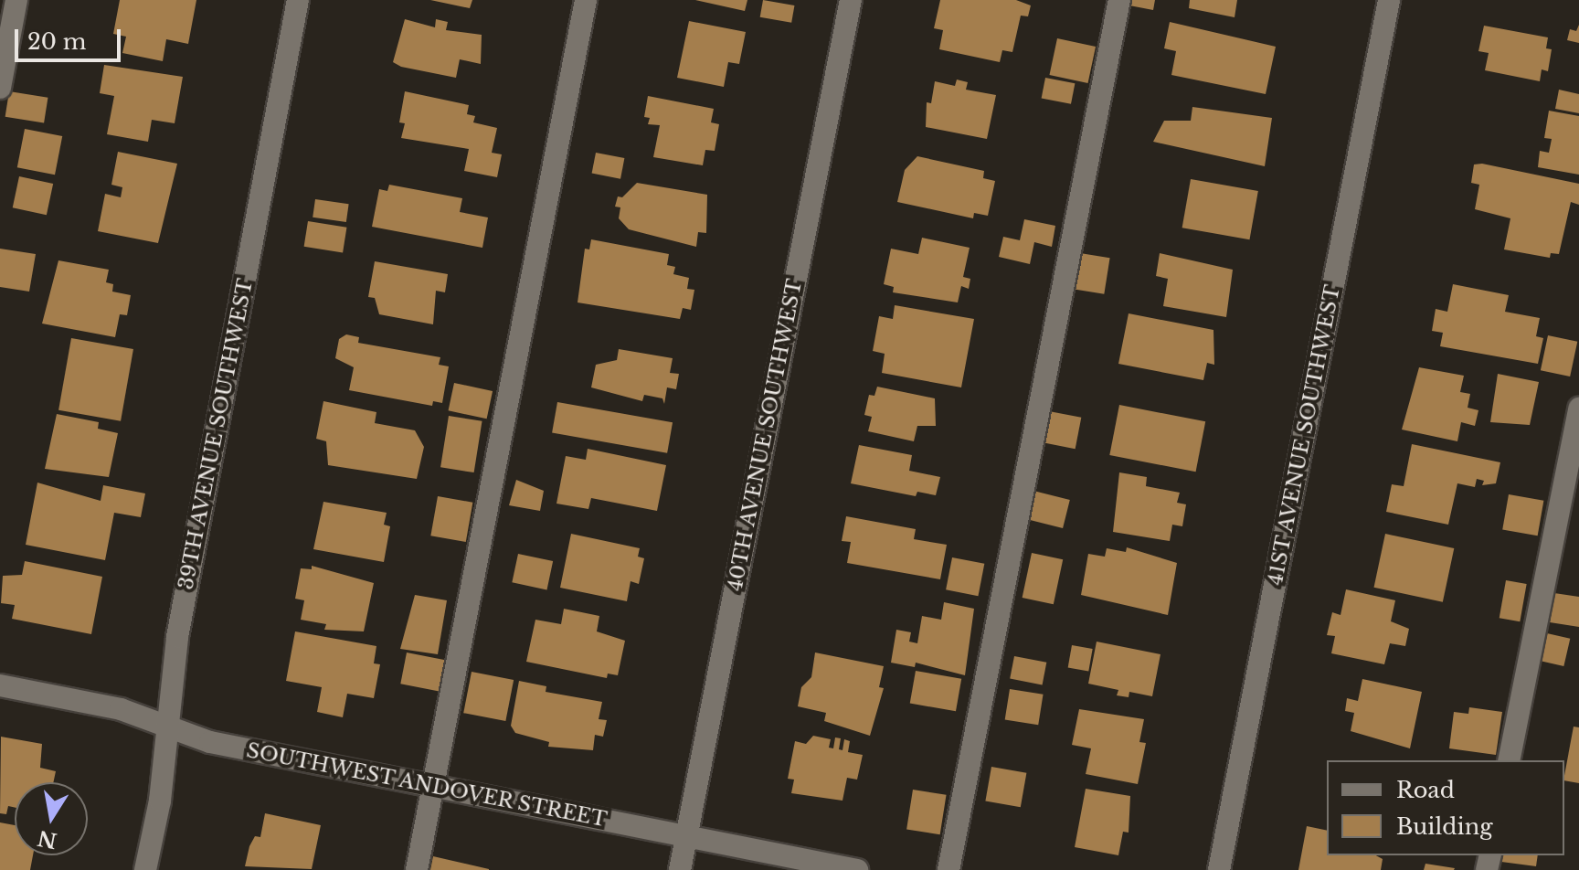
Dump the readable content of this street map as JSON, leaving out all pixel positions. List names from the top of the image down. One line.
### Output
{"streets":{"street":["39TH AVENUE SOUTHWEST","40TH AVENUE SOUTHWEST","41ST AVENUE SOUTHWEST","SOUTHWEST ANDOVER STREET"]},"crossings":[["39TH AVENUE SOUTHWEST","SOUTHWEST ANDOVER STREET"],["40TH AVENUE SOUTHWEST","SOUTHWEST ANDOVER STREET"]],"legend":["Road","Building"],"scale_bar":"20 m","north":"bottom"}
